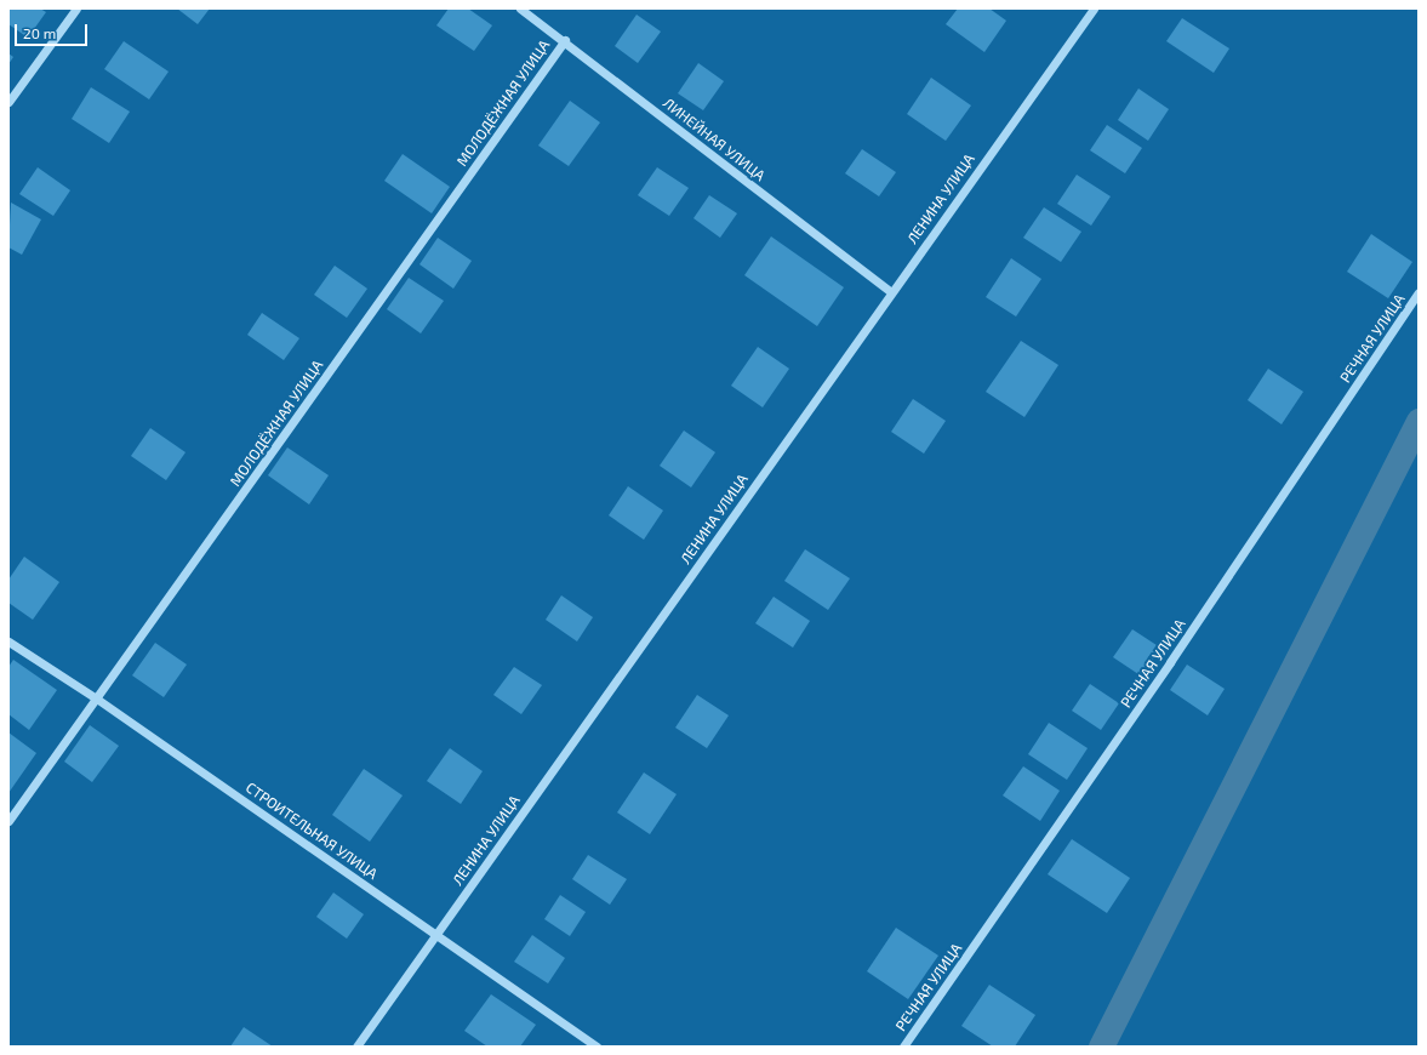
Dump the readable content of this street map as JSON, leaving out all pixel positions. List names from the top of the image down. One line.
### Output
{"streets":{"street":["МОЛОДЁЖНАЯ УЛИЦА","ЛИНЕЙНАЯ УЛИЦА","ЛЕНИНА УЛИЦА","РЕЧНАЯ УЛИЦА","СТРОИТЕЛЬНАЯ УЛИЦА"]},"crossings":[["МОЛОДЁЖНАЯ УЛИЦА","ЛИНЕЙНАЯ УЛИЦА"],["МОЛОДЁЖНАЯ УЛИЦА","СТРОИТЕЛЬНАЯ УЛИЦА"],["ЛИНЕЙНАЯ УЛИЦА","ЛЕНИНА УЛИЦА"],["ЛЕНИНА УЛИЦА","СТРОИТЕЛЬНАЯ УЛИЦА"]],"scale_bar":"20 m"}
